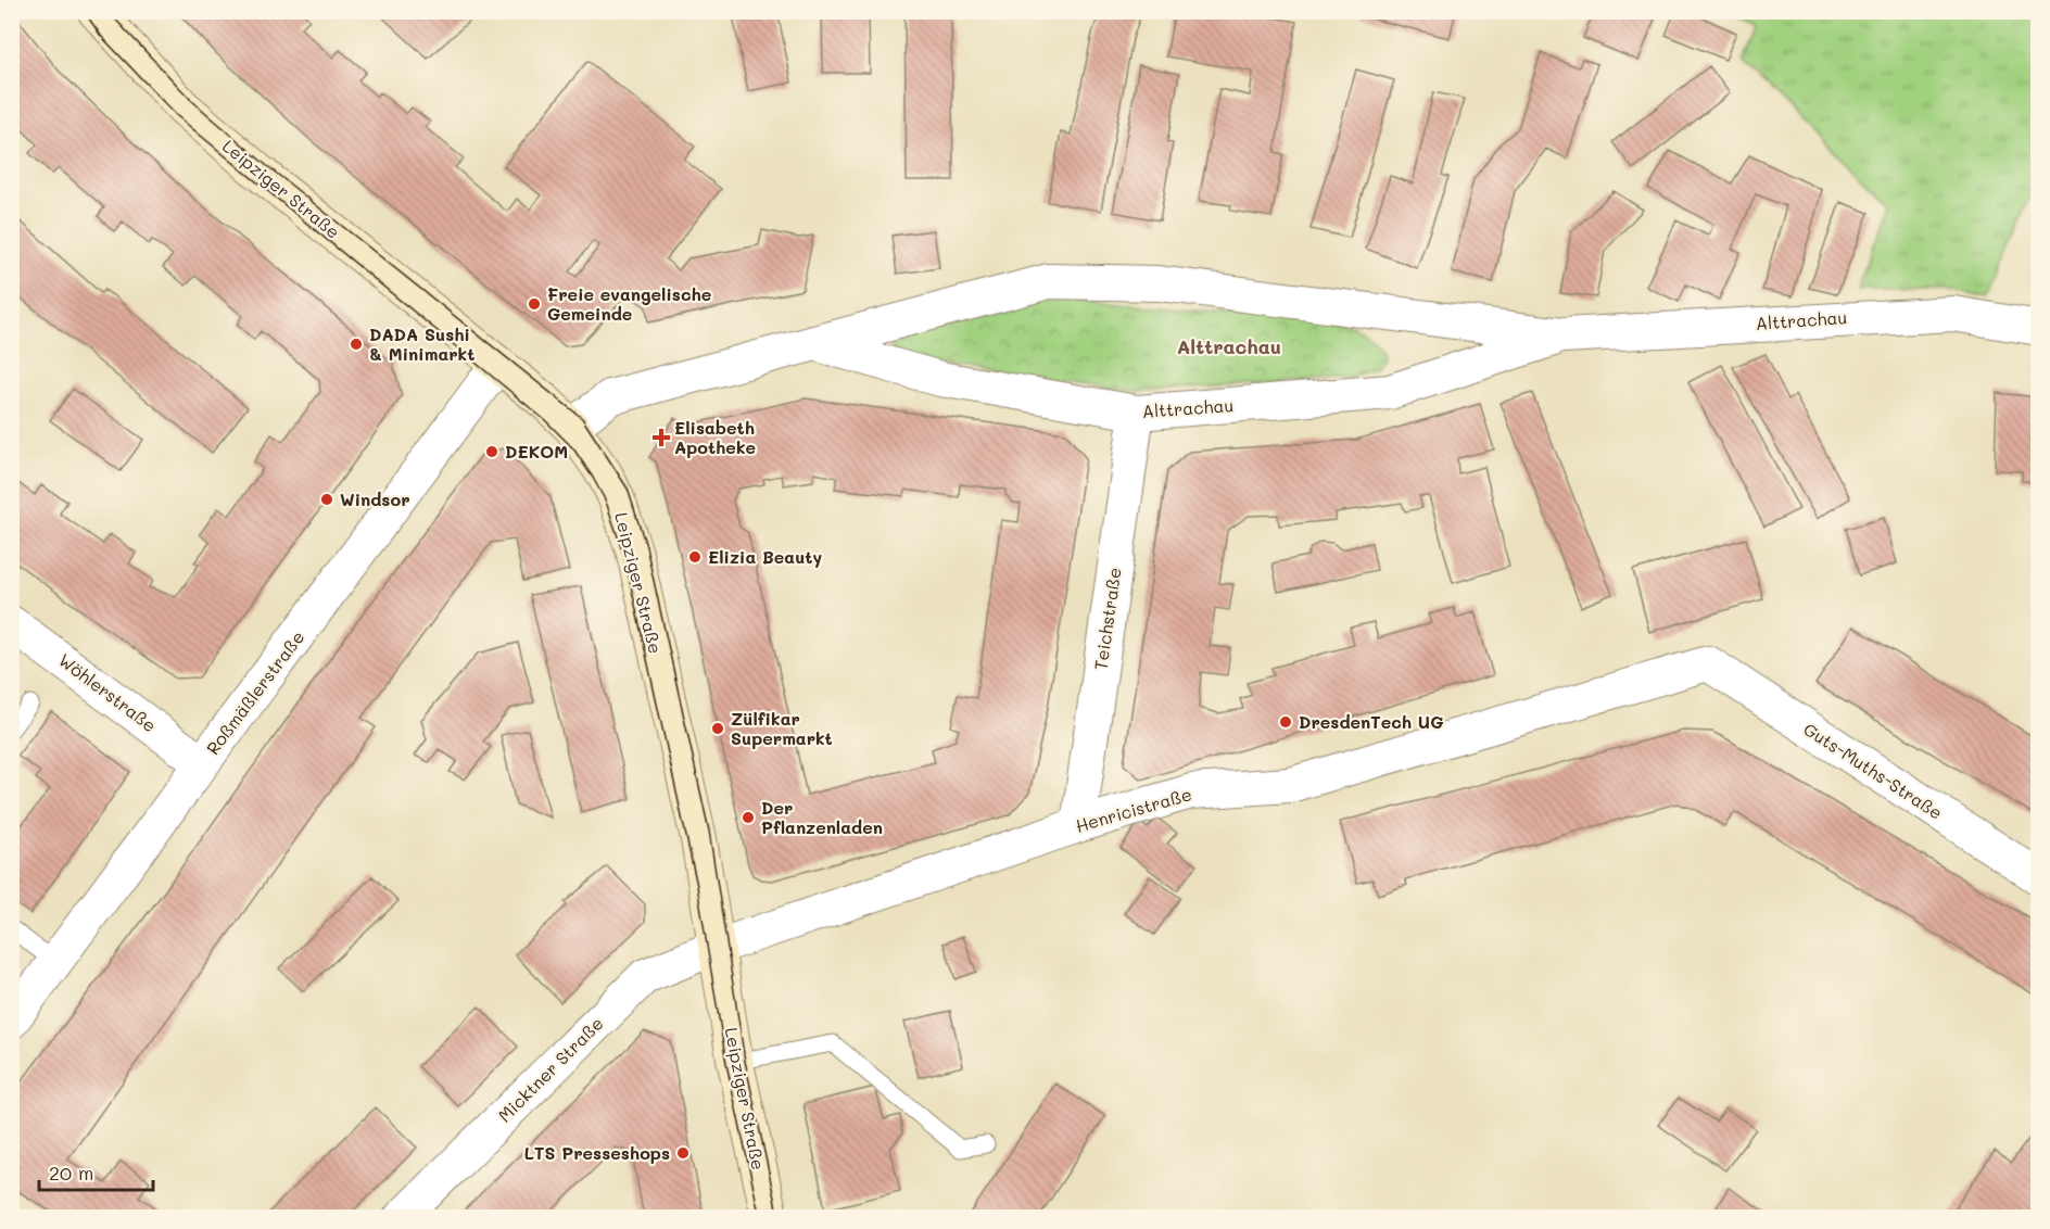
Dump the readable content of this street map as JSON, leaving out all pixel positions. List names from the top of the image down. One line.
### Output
{"streets":{"main road":["Leipziger Straße"],"street":["Alttrachau","Teichstraße","Wöhlerstraße","Roßmäßlerstraße","Guts-Muths-Straße","Henricistraße","Micktner Straße"]},"crossings":[["Leipziger Straße","Alttrachau"],["Leipziger Straße","Roßmäßlerstraße"],["Leipziger Straße","Henricistraße"],["Leipziger Straße","Micktner Straße"],["Alttrachau","Teichstraße"],["Teichstraße","Henricistraße"],["Wöhlerstraße","Roßmäßlerstraße"],["Guts-Muths-Straße","Henricistraße"],["Henricistraße","Micktner Straße"]],"districts":["Alttrachau"],"places":{"other":["Freie evangelische Gemeinde","DADA Sushi & Minimarkt","DEKOM","Windsor","Elizia Beauty","DresdenTech UG","Zülfikar Supermarkt","Der Pflanzenladen","LTS Presseshops"],"health":["Elisabeth Apotheke"]},"scale_bar":"20 m"}
